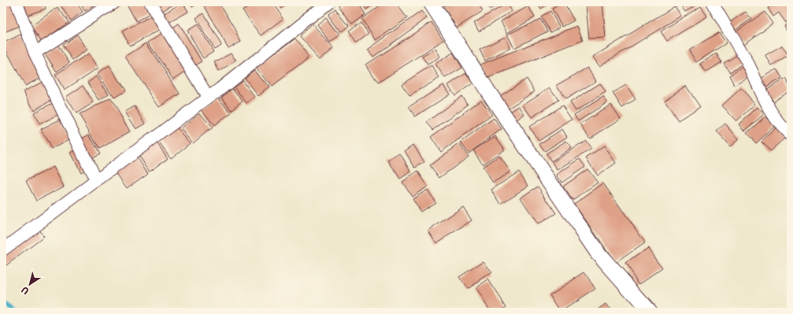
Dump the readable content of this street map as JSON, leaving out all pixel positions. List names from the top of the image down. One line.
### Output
{"north":"bottom left"}
